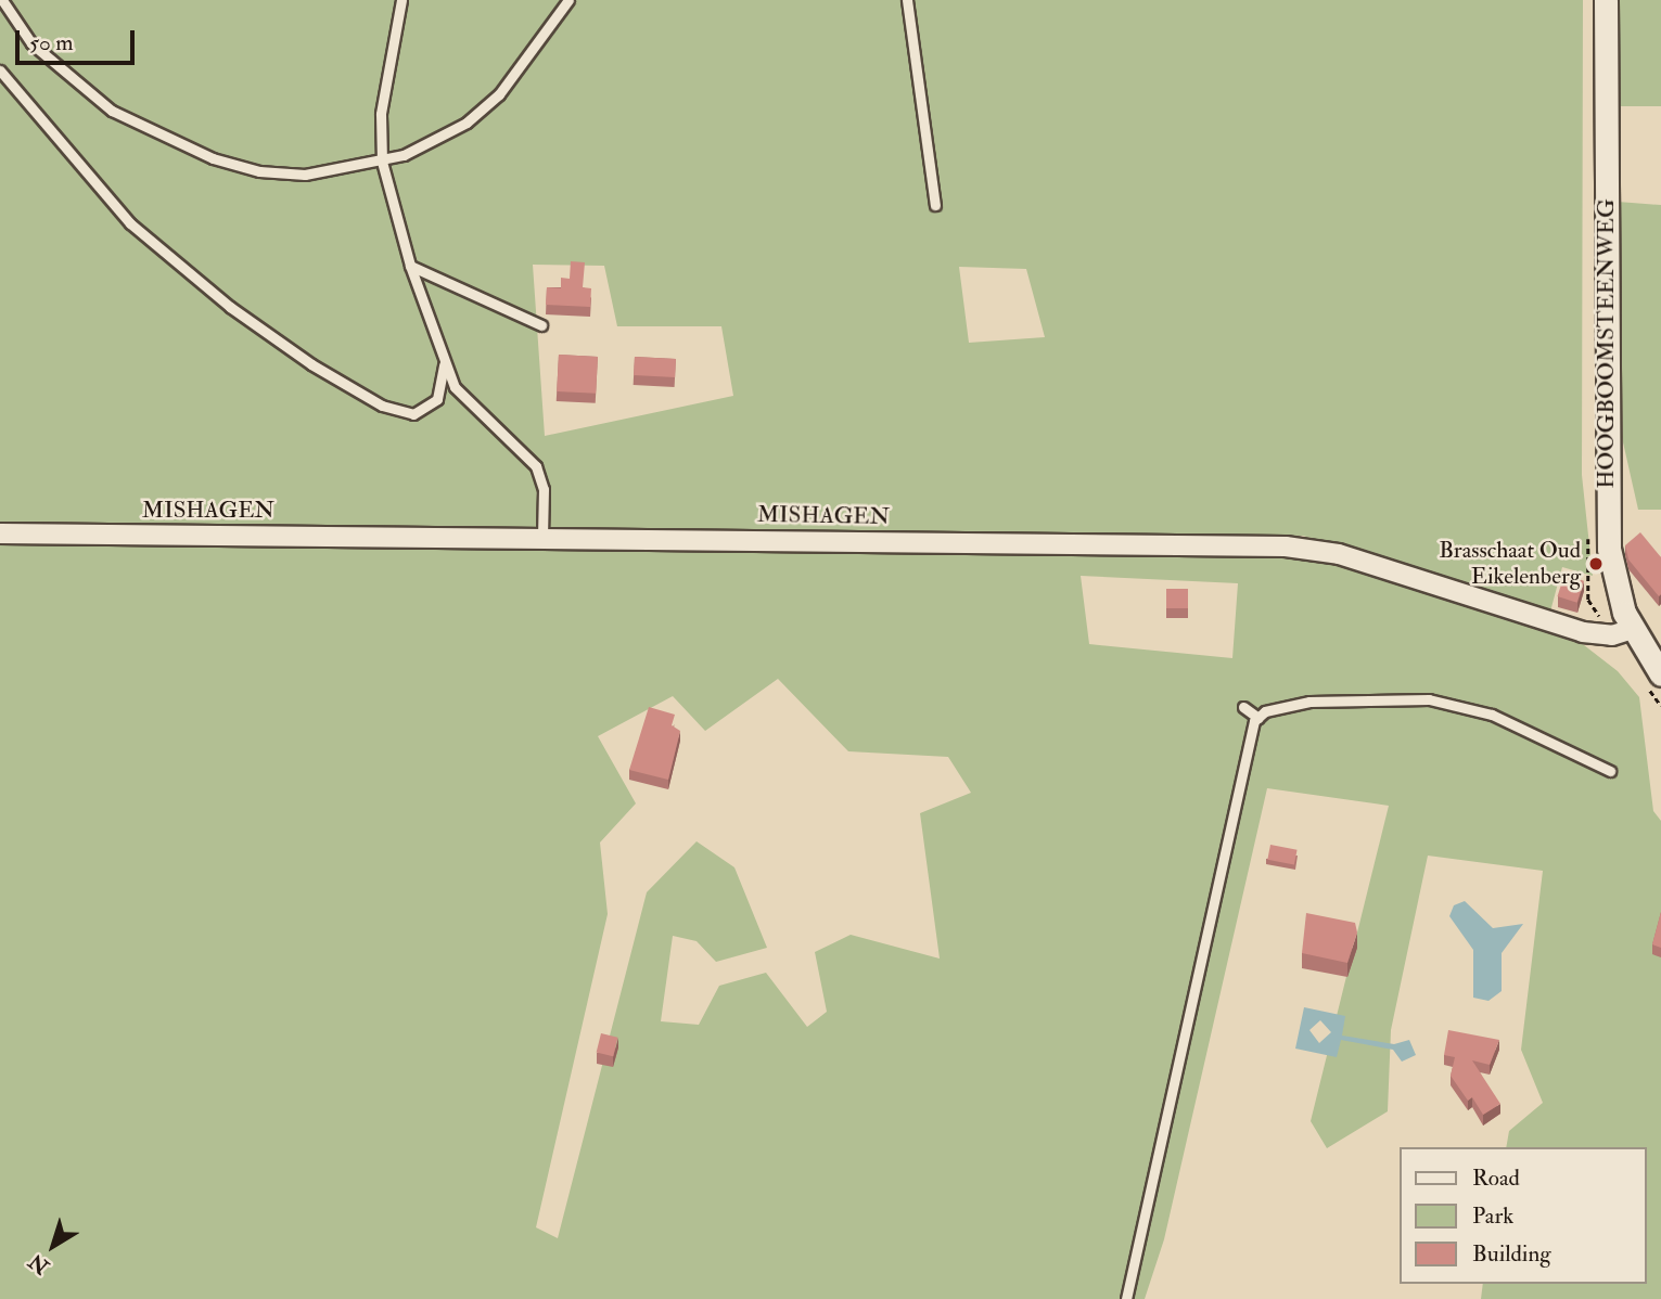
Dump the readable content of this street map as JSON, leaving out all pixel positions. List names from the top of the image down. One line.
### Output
{"streets":{"street":["HOOGBOOMSTEENWEG","MISHAGEN"]},"crossings":[["HOOGBOOMSTEENWEG","MISHAGEN"]],"places":["Brasschaat Oud Eikelenberg"],"legend":["Road","Park","Building"],"scale_bar":"50 m","north":"bottom left"}
